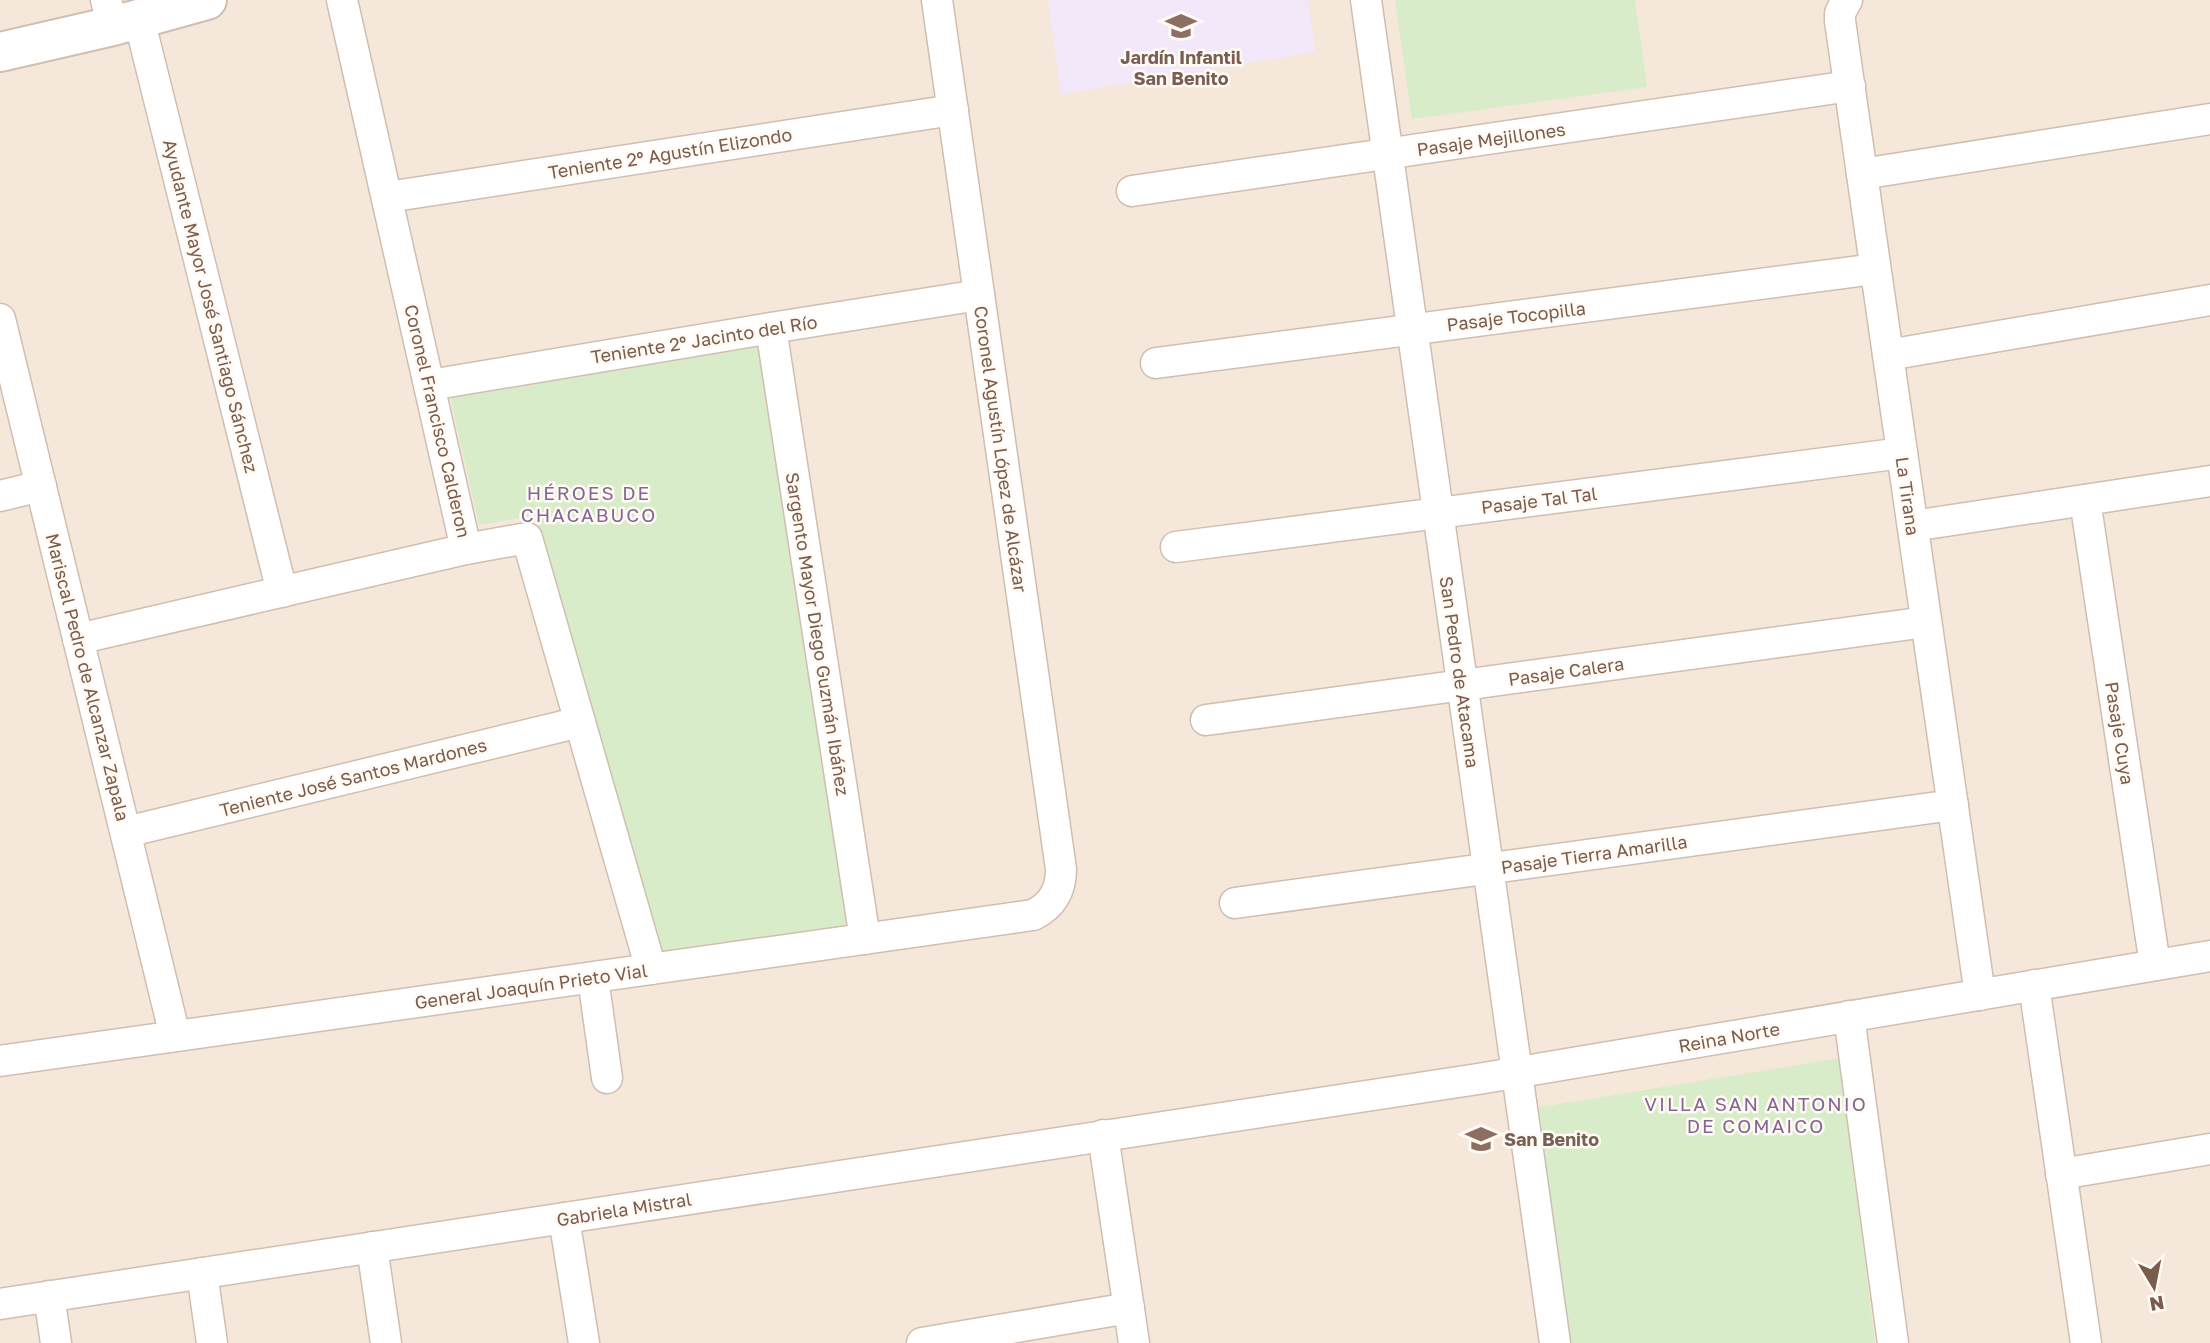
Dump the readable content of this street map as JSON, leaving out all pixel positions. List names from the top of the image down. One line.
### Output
{"streets":{"street":["Pasaje Mejillones","Teniente 2º Agustín Elizondo","Ayudante Mayor José Santiago Sánchez","Pasaje Tocopilla","Teniente 2º Jacinto del Río","Coronel Francisco Calderon","Coronel Agustín López de Alcázar","La Tirana","Pasaje Tal Tal","Sargento Mayor Diego Guzmán Ibáñez","Pasaje Calera","San Pedro de Atacama","Mariscal Pedro de Alcanzar Zapala","Pasaje Cuya","Teniente José Santos Mardones","Pasaje Tierra Amarilla","General Joaquín Prieto Vial","Reina Norte","Gabriela Mistral"]},"crossings":[["Pasaje Mejillones","La Tirana"],["Pasaje Mejillones","San Pedro de Atacama"],["Teniente 2º Agustín Elizondo","Coronel Francisco Calderon"],["Teniente 2º Agustín Elizondo","Coronel Agustín López de Alcázar"],["Pasaje Tocopilla","La Tirana"],["Pasaje Tocopilla","San Pedro de Atacama"],["Teniente 2º Jacinto del Río","Coronel Francisco Calderon"],["Teniente 2º Jacinto del Río","Coronel Agustín López de Alcázar"],["Teniente 2º Jacinto del Río","Sargento Mayor Diego Guzmán Ibáñez"],["Coronel Francisco Calderon","Teniente José Santos Mardones"],["Coronel Francisco Calderon","General Joaquín Prieto Vial"],["Coronel Agustín López de Alcázar","General Joaquín Prieto Vial"],["La Tirana","Pasaje Tal Tal"],["La Tirana","Pasaje Calera"],["La Tirana","Pasaje Tierra Amarilla"],["La Tirana","Reina Norte"],["Pasaje Tal Tal","San Pedro de Atacama"],["Sargento Mayor Diego Guzmán Ibáñez","General Joaquín Prieto Vial"],["Pasaje Calera","San Pedro de Atacama"],["San Pedro de Atacama","Pasaje Tierra Amarilla"],["San Pedro de Atacama","Reina Norte"],["Mariscal Pedro de Alcanzar Zapala","Teniente José Santos Mardones"],["Mariscal Pedro de Alcanzar Zapala","General Joaquín Prieto Vial"],["Pasaje Cuya","Reina Norte"],["Reina Norte","Gabriela Mistral"]],"districts":["HÉROES DE CHACABUCO","VILLA SAN ANTONIO DE COMAICO"],"places":{"school or university":["Jardín Infantil San Benito","San Benito"]},"north":"bottom"}
